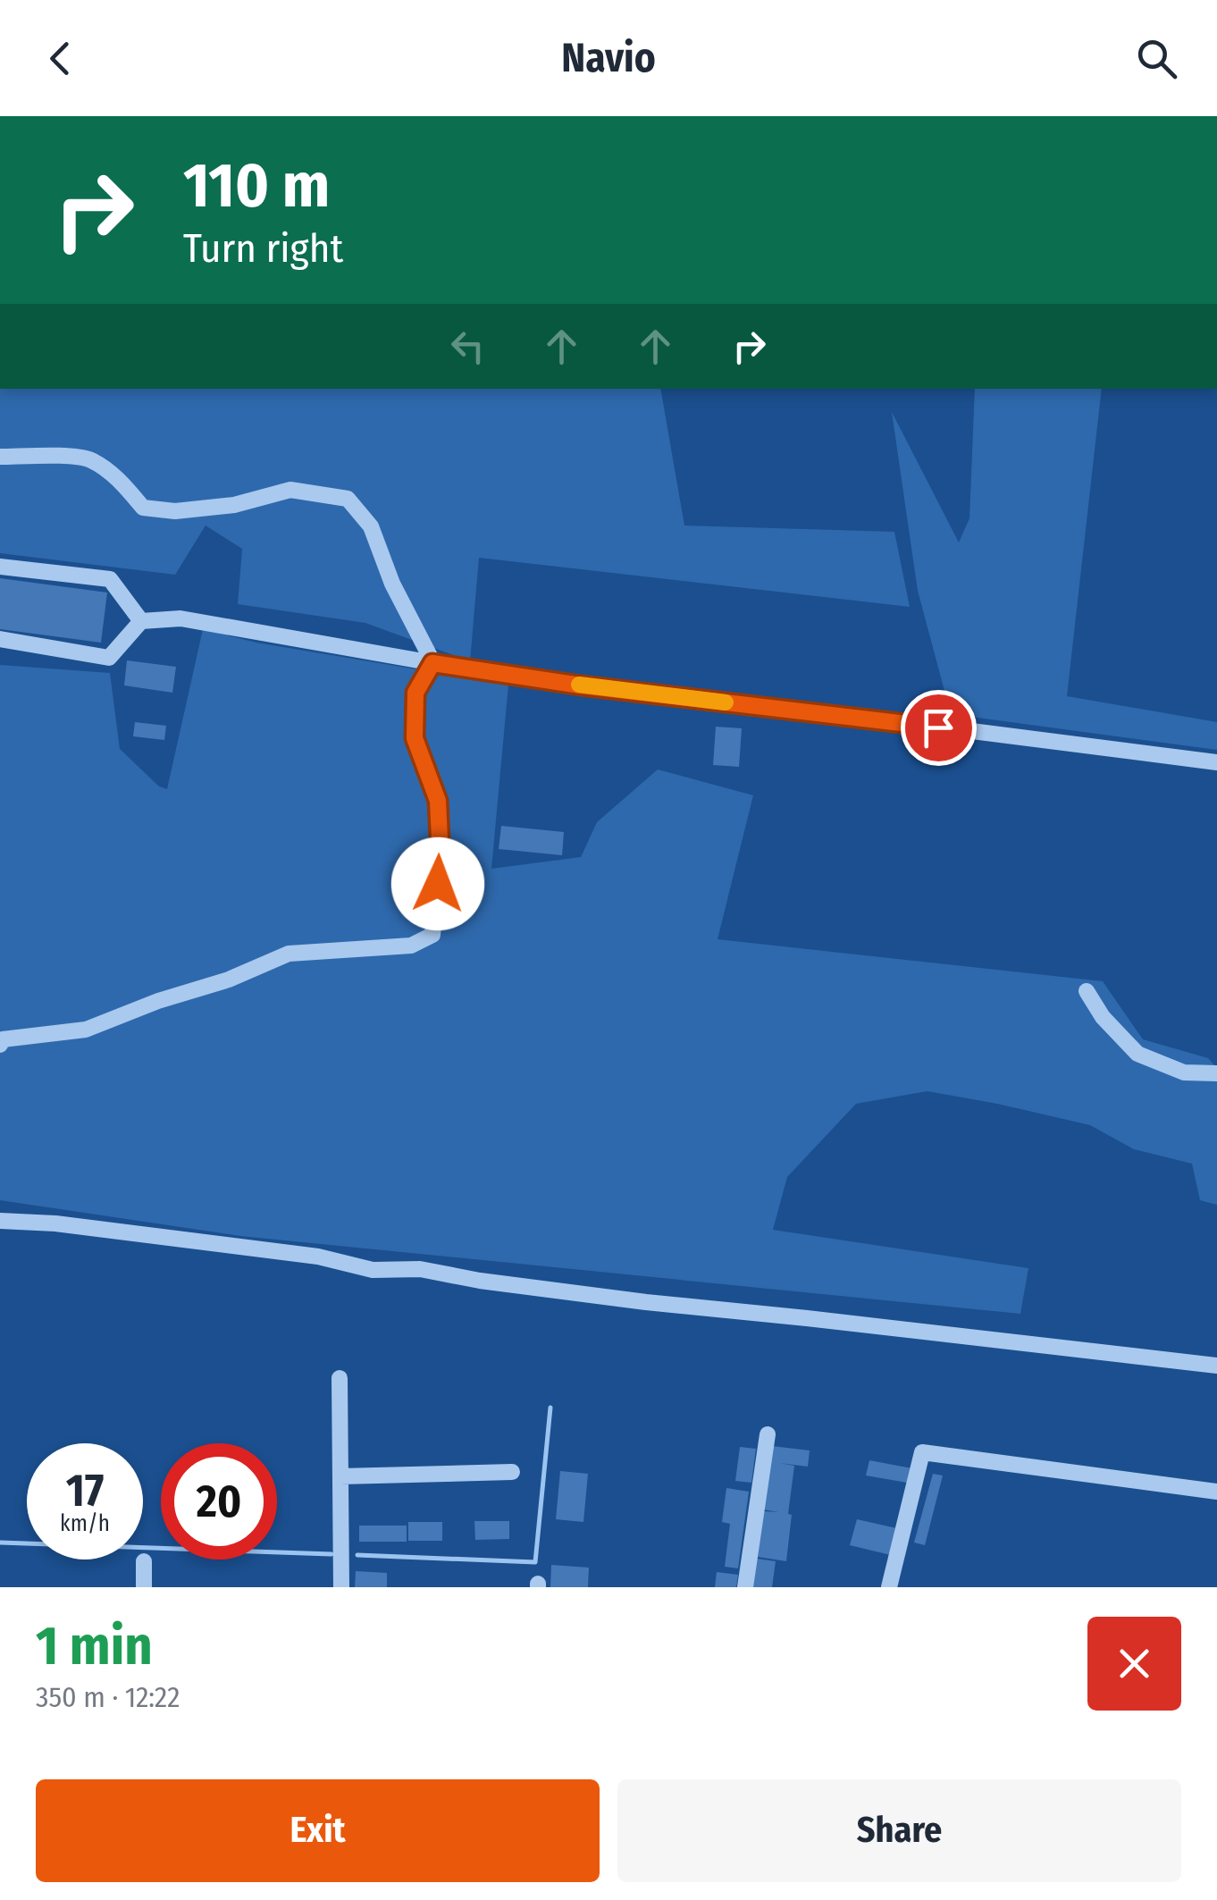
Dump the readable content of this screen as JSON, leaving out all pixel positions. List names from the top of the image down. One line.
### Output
{"page":{"header":"Navio","turn":["110 m","Turn right"],"speed":"17 km/h","limit":"20","heading":["1 min","350 m · 12:22"],"buttons":["Exit","Share"]}}
